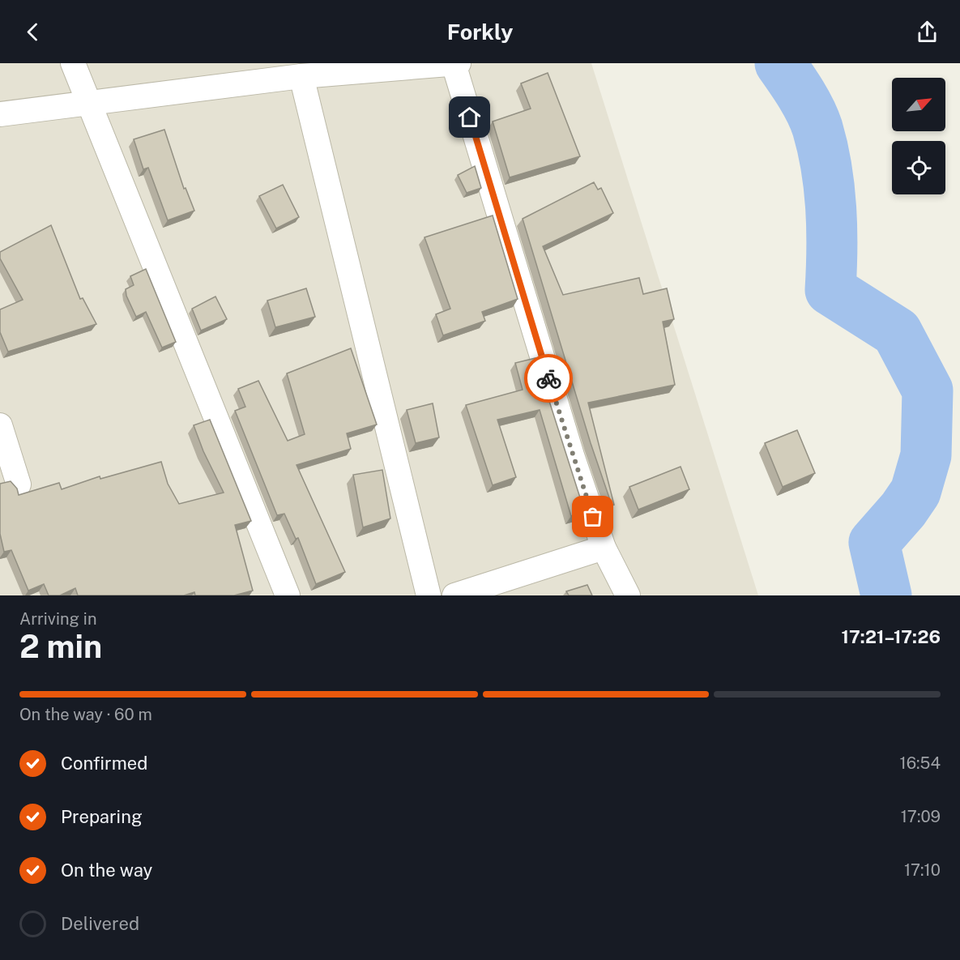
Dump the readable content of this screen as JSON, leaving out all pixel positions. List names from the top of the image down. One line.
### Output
{"north":"top right","page":{"header":"Forkly","heading":["2 min","Arriving in","17:21–17:26"],"bar":"On the way · 60 m","list":[["Confirmed","16:54"],["Preparing","17:09"],["On the way","17:10"],"Delivered"]}}
